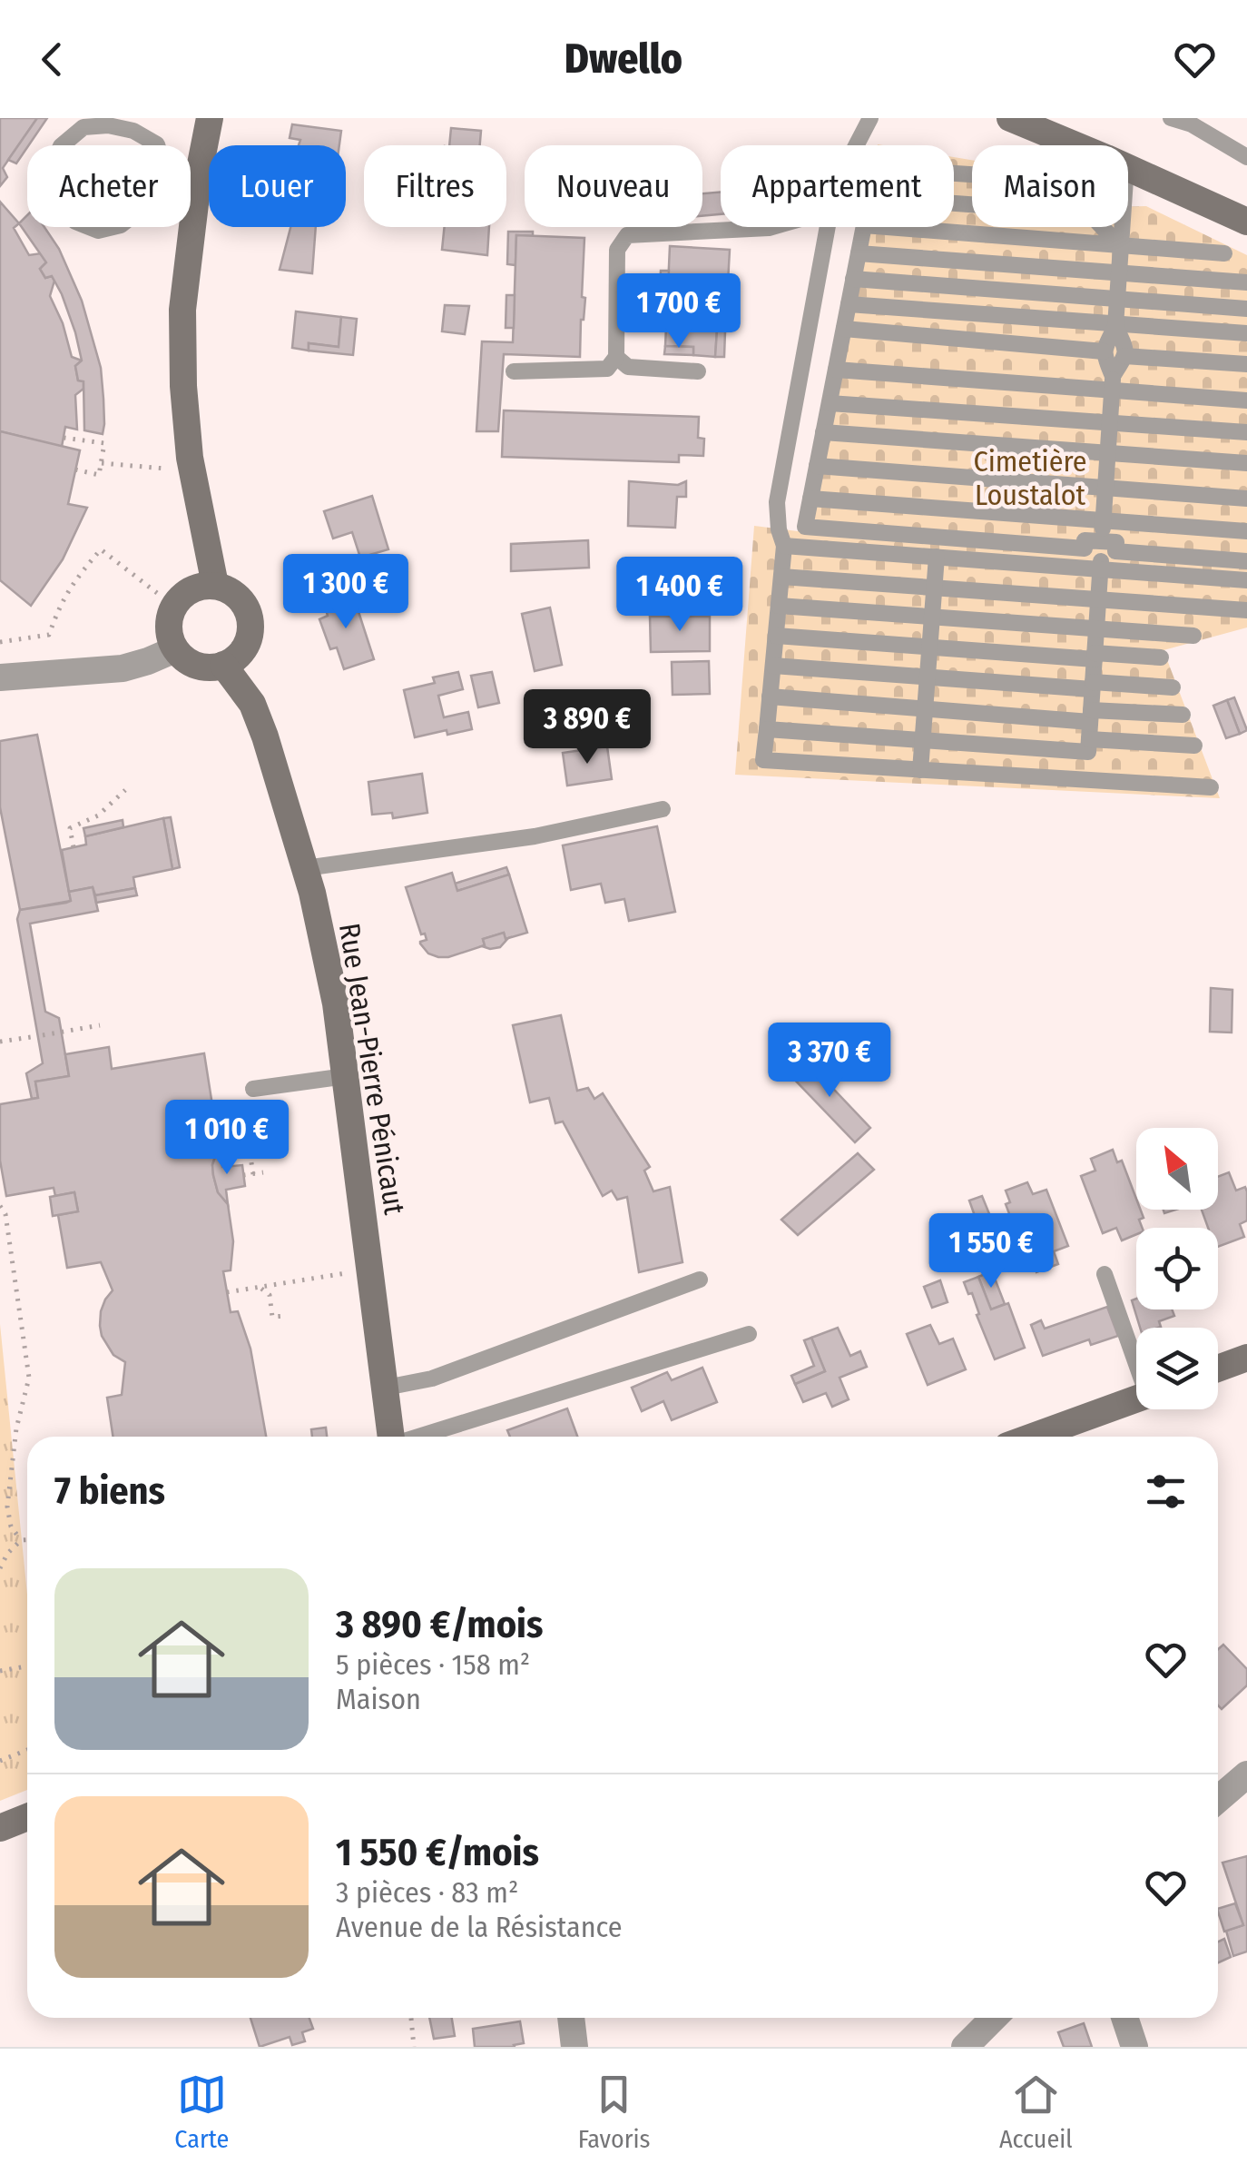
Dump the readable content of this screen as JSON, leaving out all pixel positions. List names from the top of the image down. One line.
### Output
{"streets":{"street":["Rue Jean-Pierre Pénicaut"]},"parks":["Cimetière Loustalot"],"north":"top left","page":{"header":"Dwello","chip":["Acheter","Louer","Filtres","Nouveau","Appartement","Maison"],"price":["1 700 €","1 300 €","1 400 €","3 890 €","3 370 €","1 010 €","1 550 €"],"heading":"7 biens","list":[{"name":"3 890 €/mois","note":"5 pièces · 158 m² · Maison"},{"name":"1 550 €/mois","note":"3 pièces · 83 m² · Avenue de la Résistance"}],"tabs":["Carte","Favoris","Accueil"]}}
